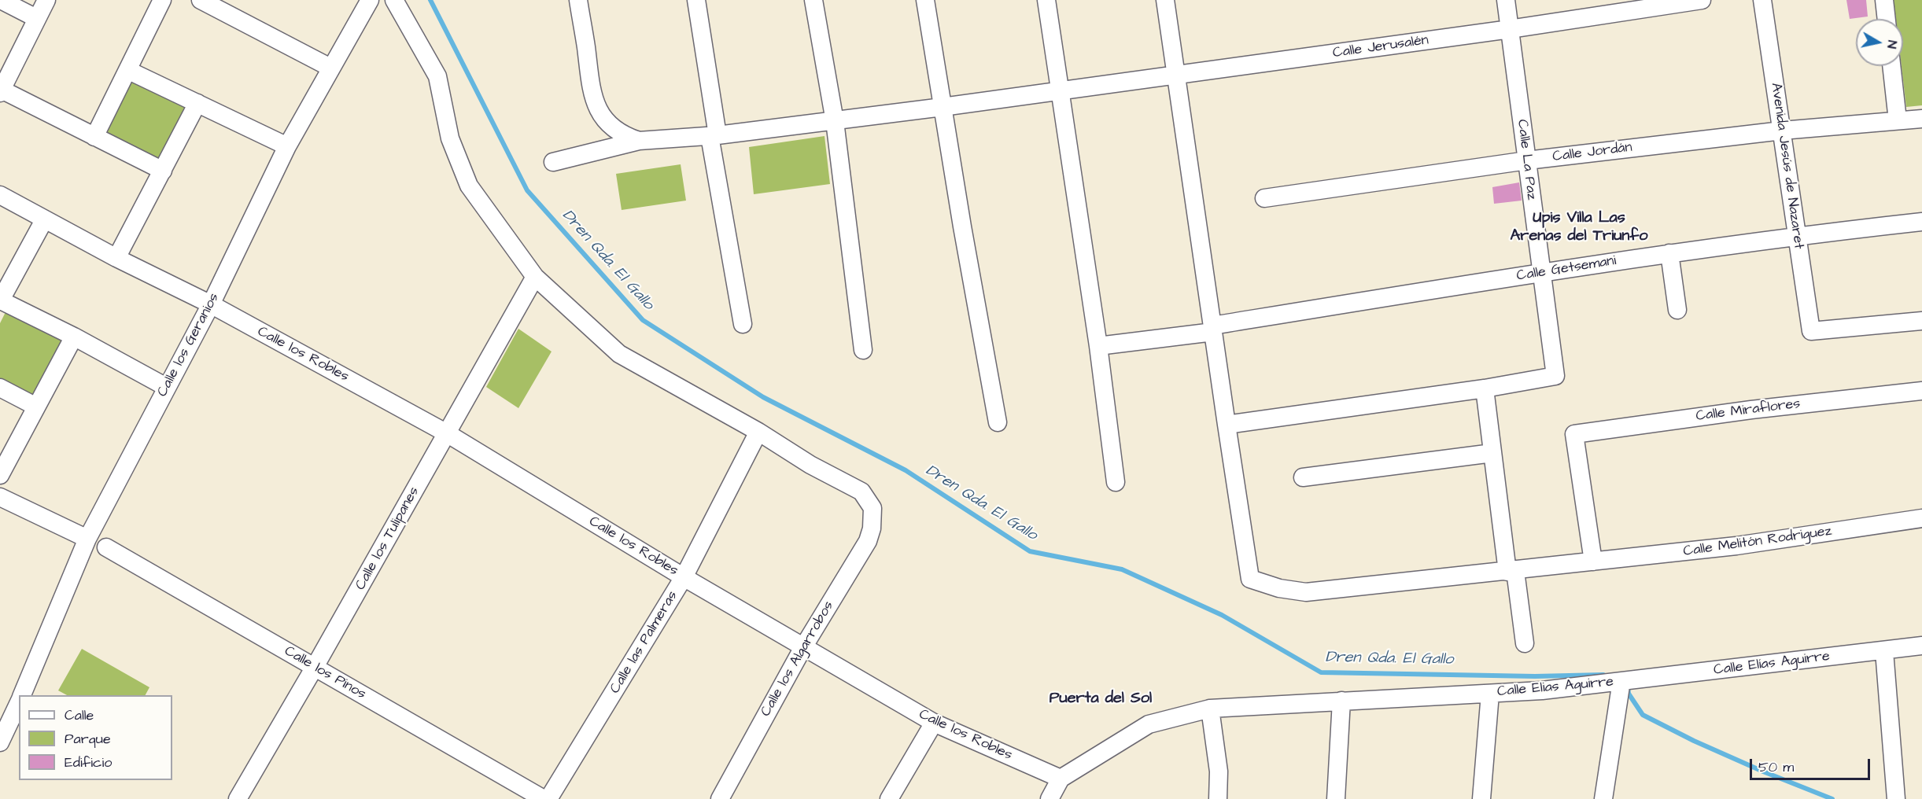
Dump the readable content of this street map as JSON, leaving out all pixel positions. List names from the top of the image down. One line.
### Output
{"streets":{"street":["Calle Jerusalén","Calle Jordán","Calle La Paz","Avenida Jesús de Nazaret","Calle Getsemani","Calle los Geranios","Calle los Robles","Calle Miraflores","Calle los Tulipanes","Calle Melitón Rodriguez","Calle las Palmeras","Calle los Algarrobos","Calle Elías Aguirre","Calle los Pinos","Calle Elias Aguirre"]},"crossings":[["Calle Jerusalén","Calle La Paz"],["Calle Jordán","Calle La Paz"],["Calle Jordán","Avenida Jesús de Nazaret"],["Calle La Paz","Calle Getsemani"],["Avenida Jesús de Nazaret","Calle Getsemani"],["Calle los Geranios","Calle los Robles"],["Calle los Robles","Calle los Tulipanes"],["Calle los Robles","Calle las Palmeras"],["Calle los Robles","Calle los Algarrobos"],["Calle los Robles","Calle Elias Aguirre"],["Calle Miraflores","Calle Melitón Rodriguez"],["Calle los Tulipanes","Calle los Pinos"],["Calle las Palmeras","Calle los Algarrobos"],["Calle Elías Aguirre","Calle Elias Aguirre"]],"districts":["Upis Villa Las Arenas del Triunfo","Puerta del Sol"],"water":["Dren Qda. El Gallo"],"legend":["Calle","Parque","Edificio"],"scale_bar":"50 m","north":"right"}
